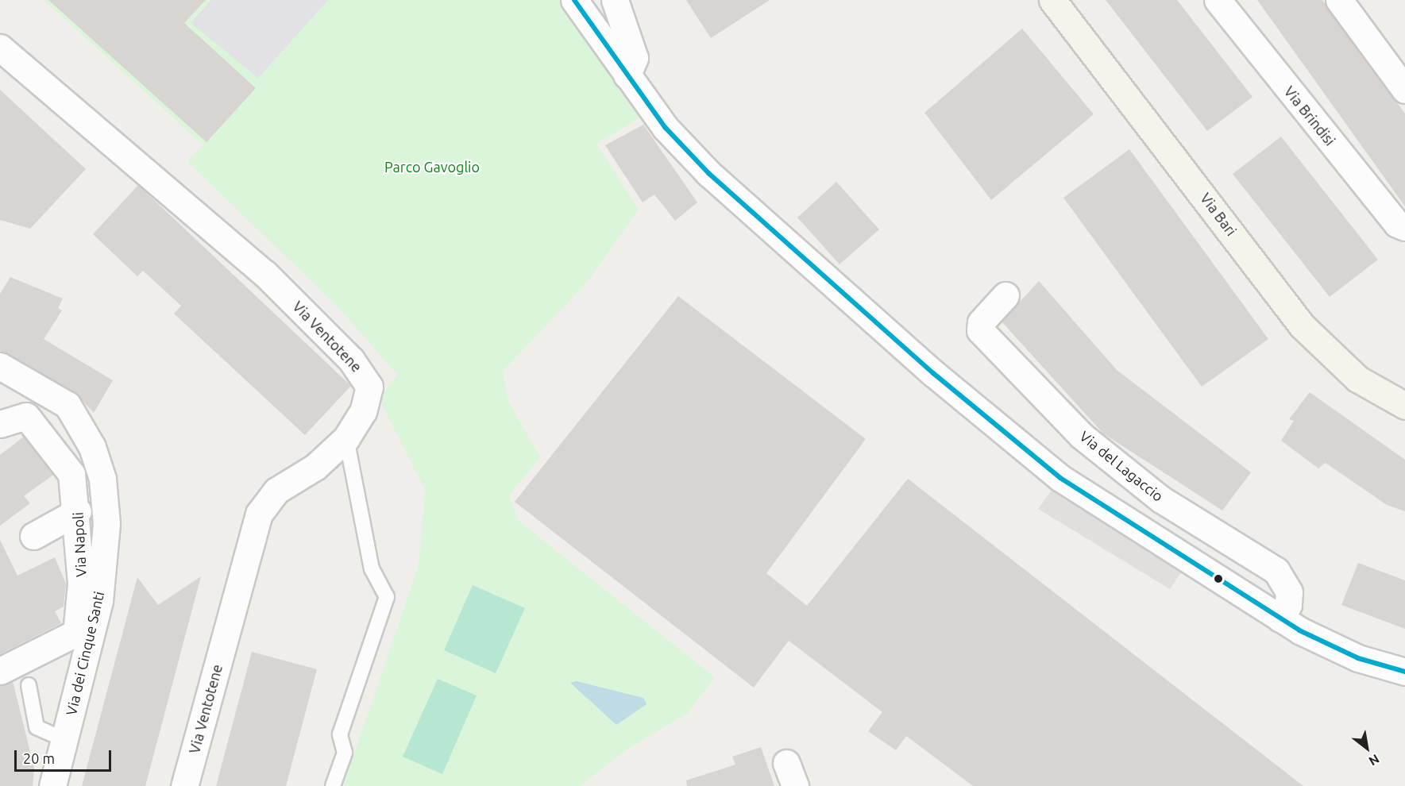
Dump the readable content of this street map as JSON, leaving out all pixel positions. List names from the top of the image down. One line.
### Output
{"streets":{"street":["Via Brindisi","Via Bari","Via Ventotene","Via del Lagaccio","Via Napoli","Via dei Cinque Santi"]},"parks":["Parco Gavoglio"],"scale_bar":"20 m","north":"bottom right"}
